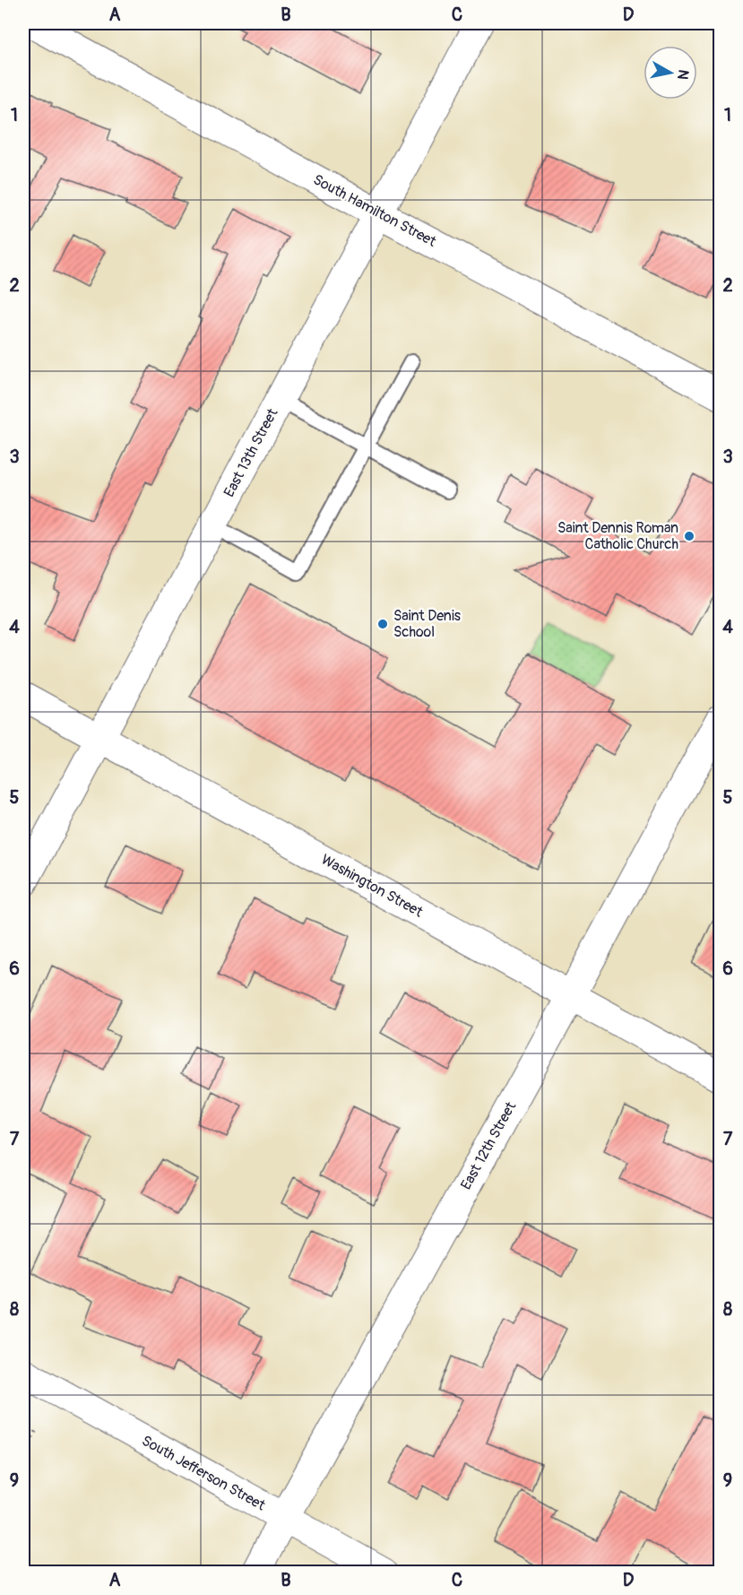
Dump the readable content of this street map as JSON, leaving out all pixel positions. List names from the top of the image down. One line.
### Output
{"streets":{"street":["South Hamilton Street","East 13th Street","Washington Street","East 12th Street","South Jefferson Street"]},"crossings":[["South Hamilton Street","East 13th Street"],["East 13th Street","Washington Street"],["Washington Street","East 12th Street"],["East 12th Street","South Jefferson Street"]],"places":["Saint Dennis Roman Catholic Church","Saint Denis School"],"north":"right","grid":{"columns":["A","B","C","D"],"rows":["1","2","3","4","5","6","7","8","9"]}}
